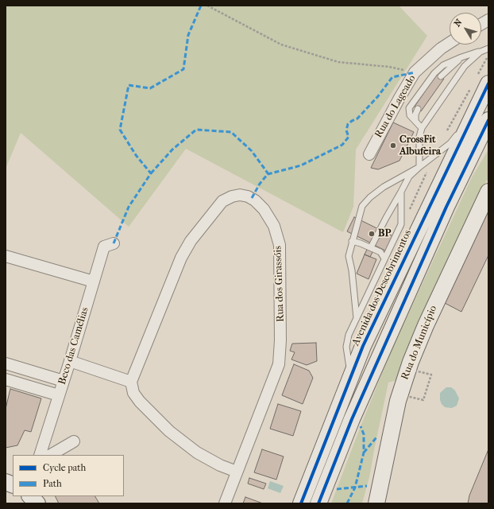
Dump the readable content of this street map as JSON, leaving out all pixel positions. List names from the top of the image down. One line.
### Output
{"streets":{"main road":["Avenida dos Descobrimentos","Rua do Município"],"street":["Rua do Lageado","Rua dos Girassóis","Beco das Camélias"]},"places":["CrossFit Albufeira","BP"],"legend":["Cycle path","Path"],"north":"top left"}
